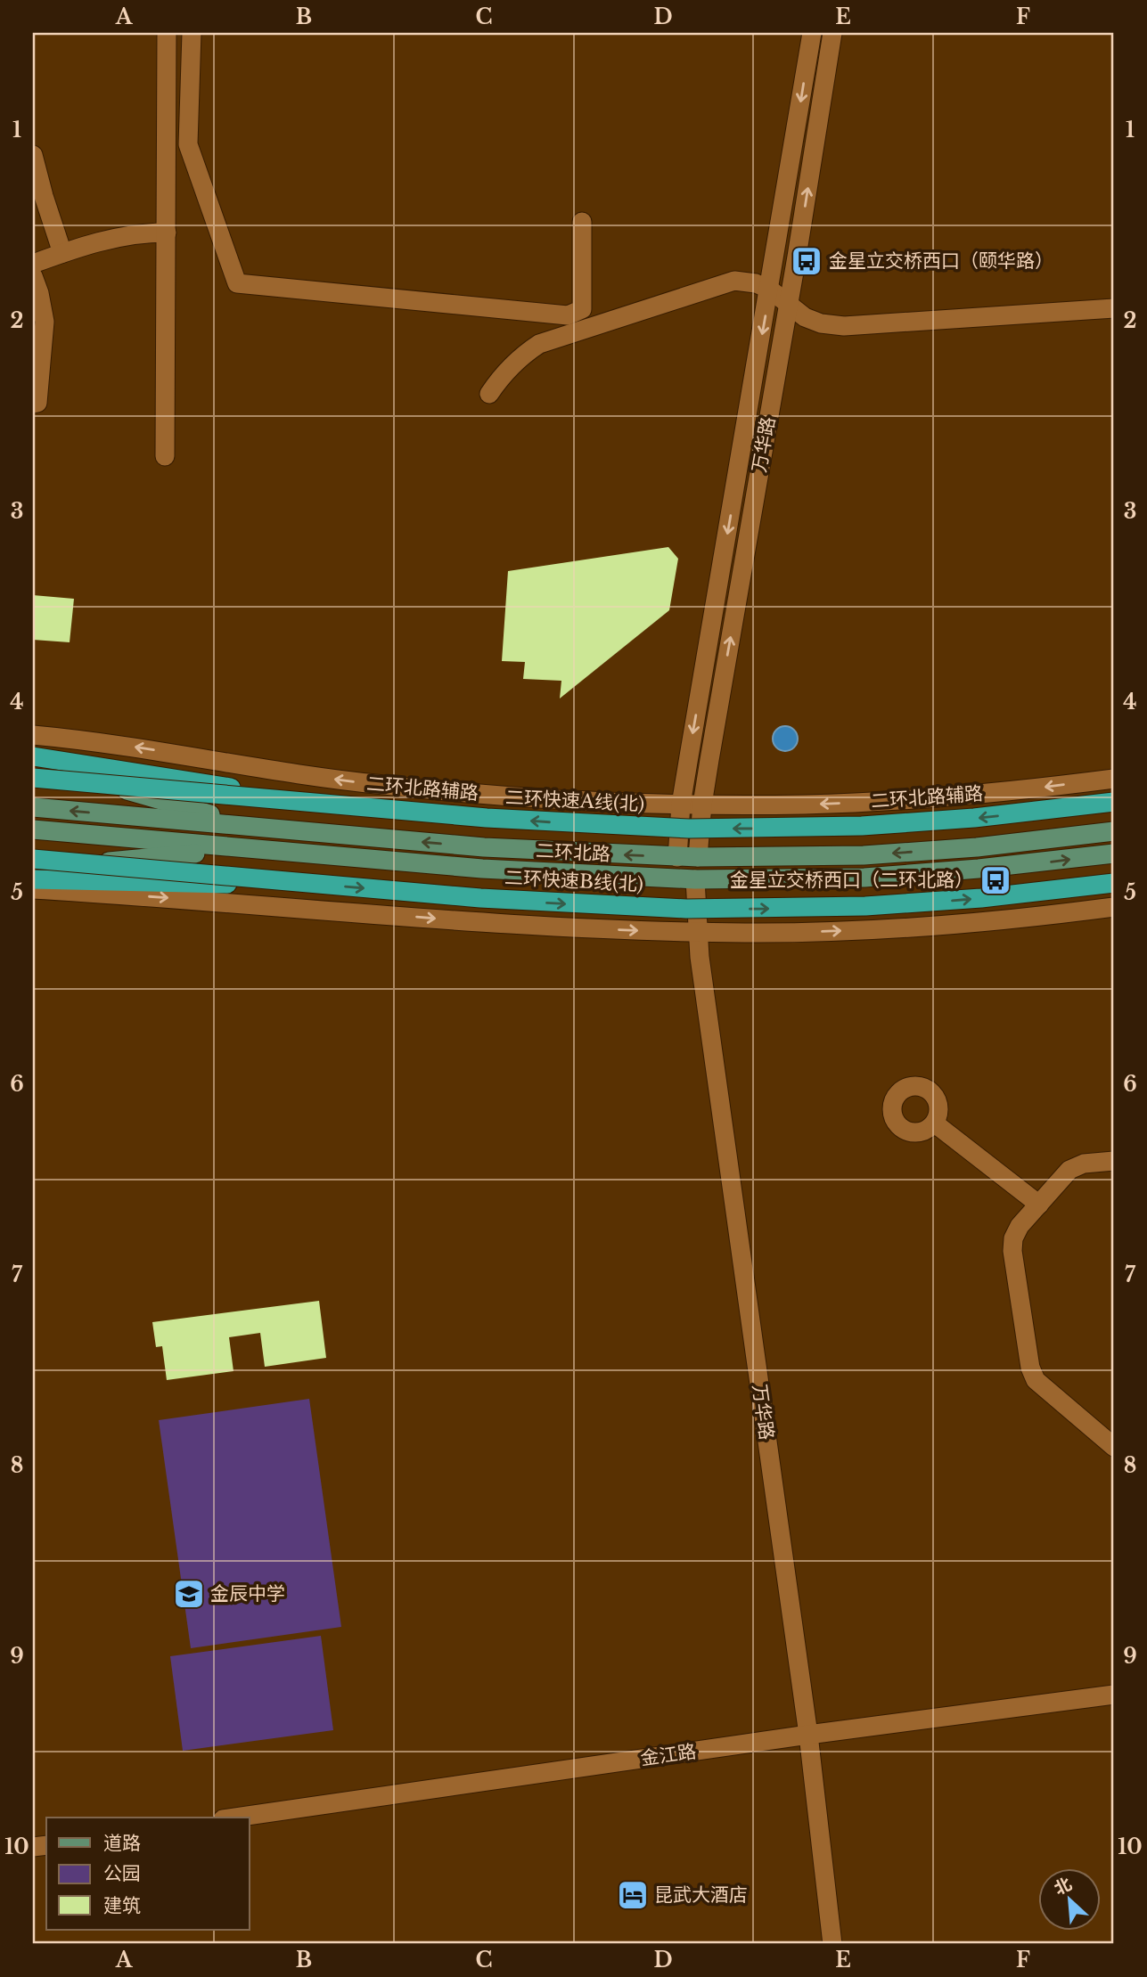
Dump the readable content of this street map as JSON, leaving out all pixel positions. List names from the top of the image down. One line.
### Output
{"streets":{"highway":["二环快速A线(北)","二环快速B线(北)"],"main road":["二环北路"],"street":["万华路","二环北路辅路","金江路"]},"crossings":[["万华路","二环北路辅路"],["万华路","二环北路"],["万华路","金江路"]],"one_way":["二环快速A线(北)","二环快速B线(北)"],"places":{"bus stop":["金星立交桥西口（颐华路）","金星立交桥西口（二环北路）"],"school or university":["金辰中学"],"hotel":["昆武大酒店"]},"legend":["道路","公园","建筑"],"north":"top left","grid":{"columns":["A","B","C","D","E","F"],"rows":["1","2","3","4","5","6","7","8","9","10"]}}
